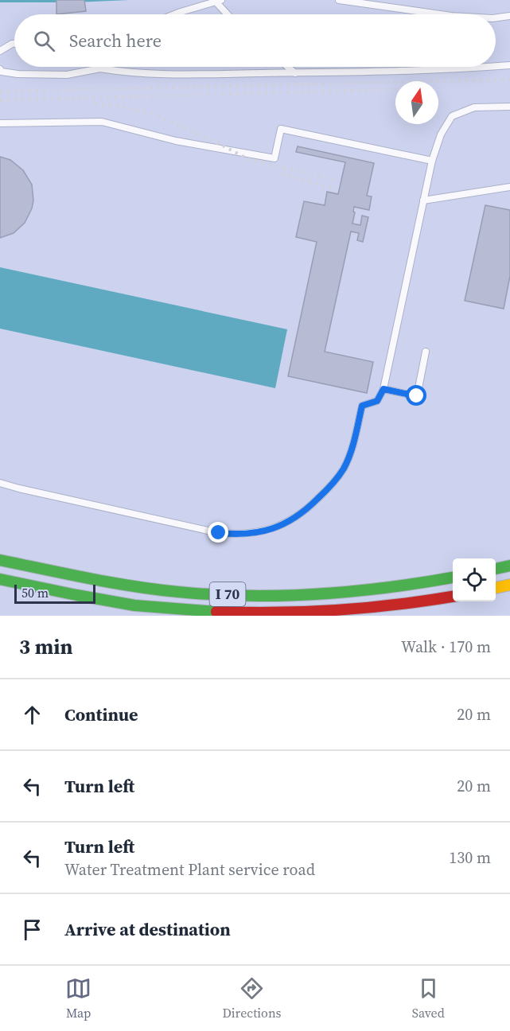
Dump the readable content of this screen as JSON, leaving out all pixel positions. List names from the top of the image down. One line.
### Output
{"streets":{"highway":["I 70"]},"scale_bar":"50 m","north":"top","page":{"search":"Search here","scale":"50 m","heading":["3 min","Walk · 170 m"],"list":[["Continue","20 m"],["Turn left","20 m"],["Turn left","Water Treatment Plant service road","130 m"],"Arrive at destination"],"nav":["Map","Directions","Saved"]}}
